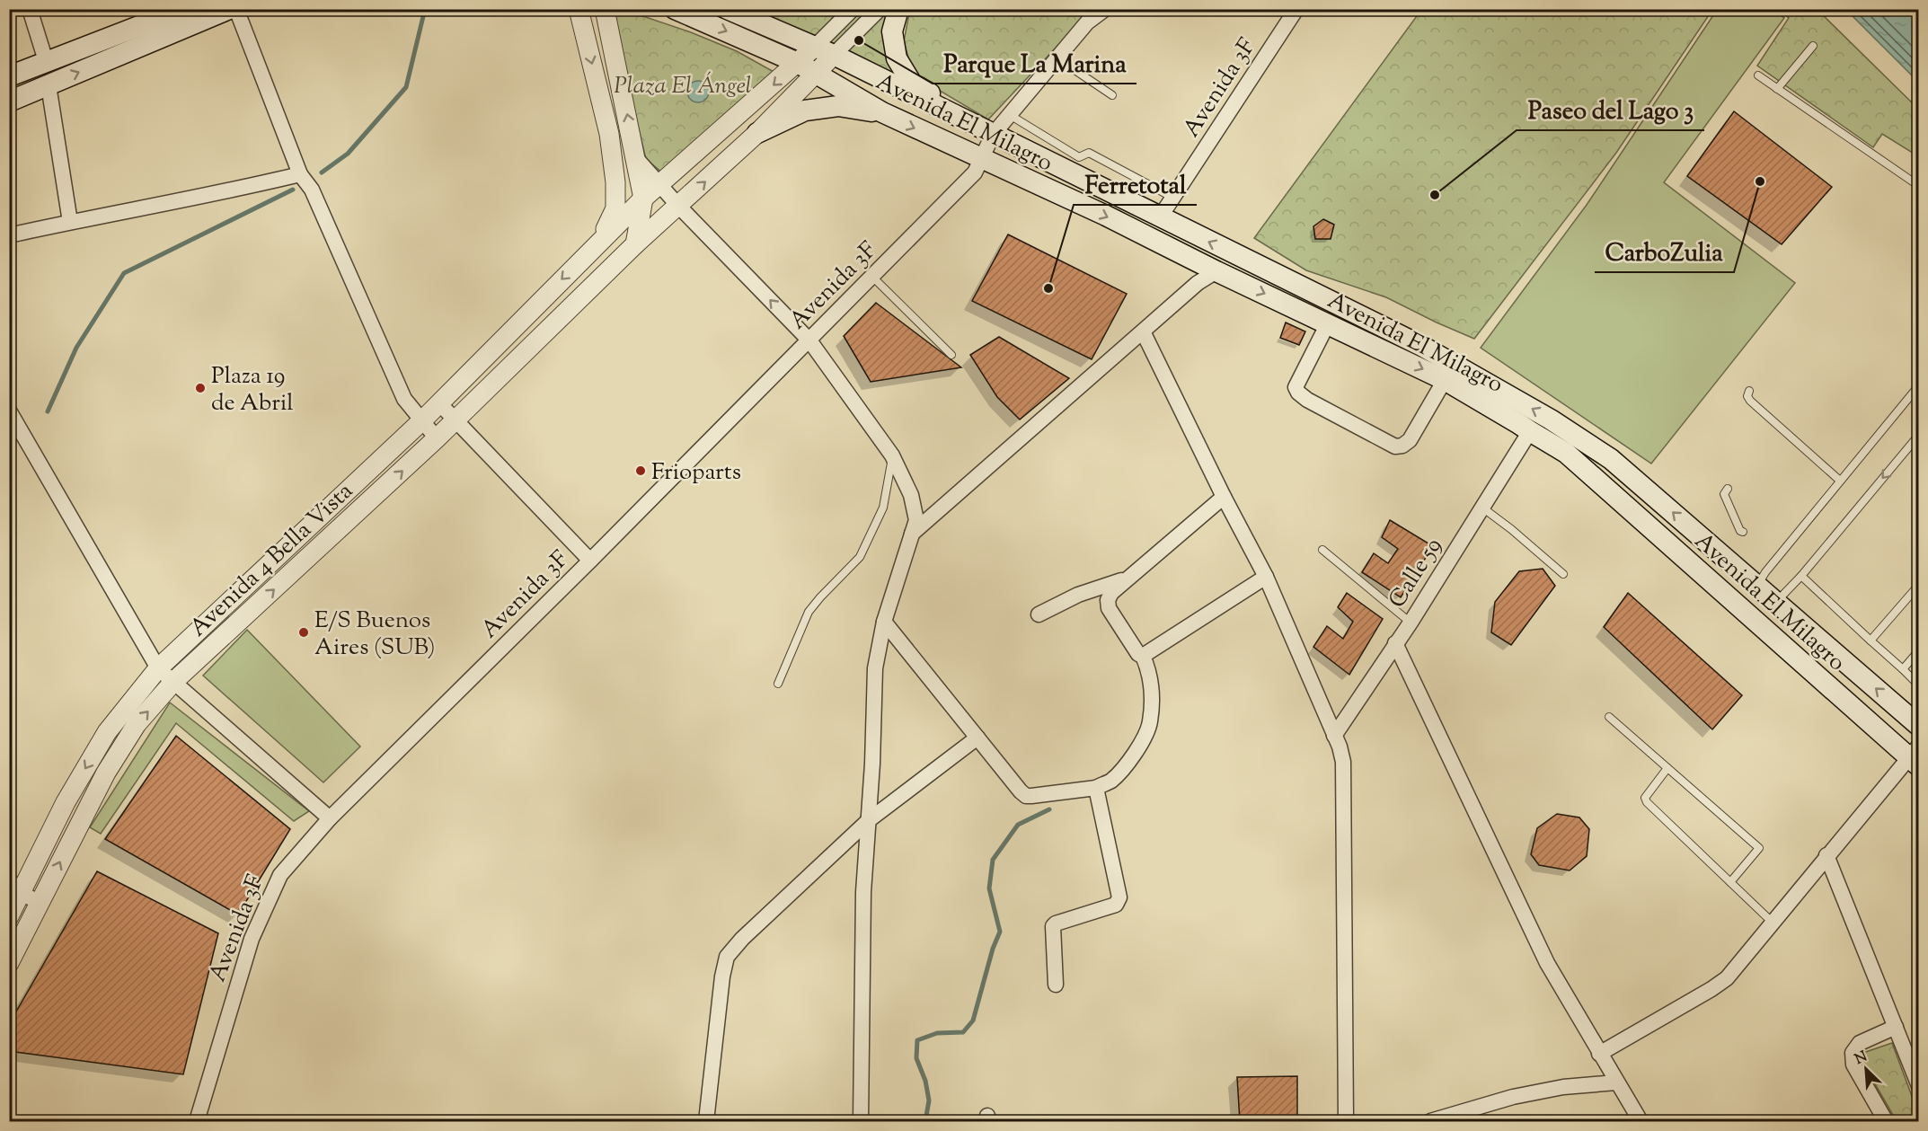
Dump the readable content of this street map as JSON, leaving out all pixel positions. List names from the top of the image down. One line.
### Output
{"streets":{"main road":["Avenida El Milagro"],"street":["Avenida 3F","Avenida 4 Bella Vista","Calle 59"]},"crossings":[["Avenida 3F","Avenida El Milagro"],["Avenida El Milagro","Avenida 4 Bella Vista"],["Avenida El Milagro","Calle 59"]],"parks":["Plaza El Ángel"],"places":["Parque La Marina","CarboZulia","Paseo del Lago 3","Ferretotal","Plaza 19 de Abril","Frioparts","E/S Buenos Aires (SUB)"],"north":"top left"}
